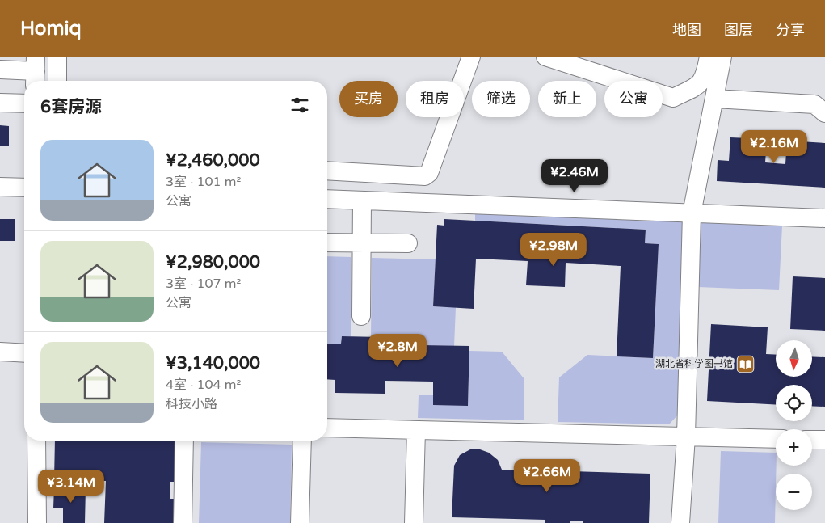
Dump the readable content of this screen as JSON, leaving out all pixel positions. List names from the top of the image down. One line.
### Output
{"places":{"library":["湖北省科学图书馆"]},"north":"bottom","page":{"header":"Homiq","nav":["地图","图层","分享"],"chip":["买房","租房","筛选","新上","公寓"],"heading":"6套房源","list":[{"name":"¥2,460,000","note":"3室 · 101 m² · 公寓"},{"name":"¥2,980,000","note":"3室 · 107 m² · 公寓"},{"name":"¥3,140,000","note":"4室 · 104 m² · 科技小路"}],"price":["¥2.16M","¥2.46M","¥2.98M","¥2.8M","¥2.66M","¥3.14M"],"map_buttons":["+","−"]}}
